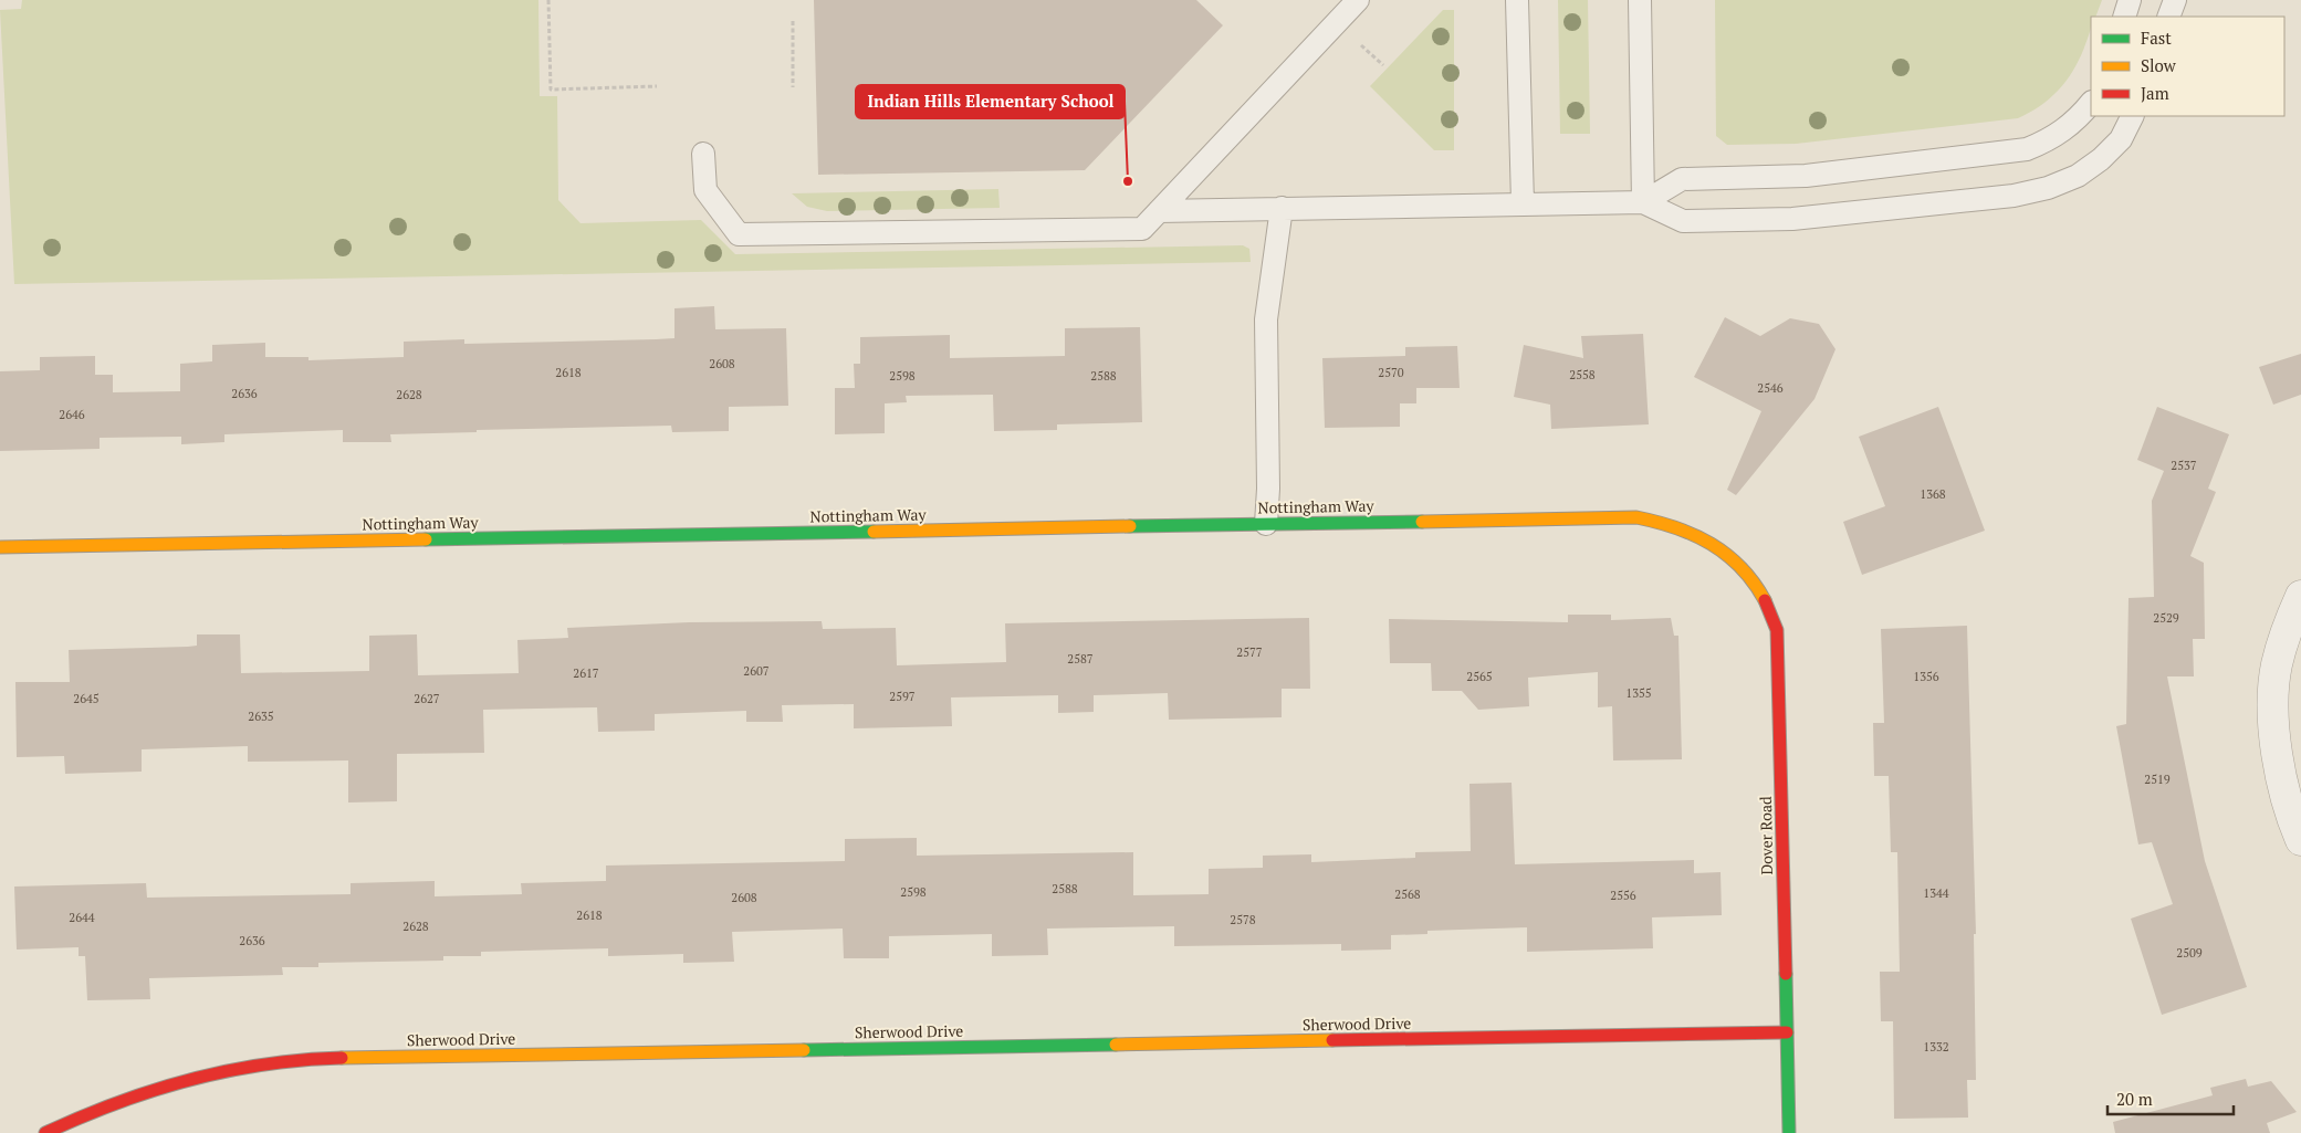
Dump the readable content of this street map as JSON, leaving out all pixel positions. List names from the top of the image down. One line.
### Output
{"streets":{"street":["Nottingham Way","Dover Road","Sherwood Drive"]},"crossings":[["Nottingham Way","Dover Road"],["Dover Road","Sherwood Drive"]],"places":["Indian Hills Elementary School"],"house_numbers":["2608","2618","2570","2558","2598","2588","2546","2636","2628","2646","2537","1368","2529","2577","2587","2607","2617","2565","1356","1355","2597","2645","2627","2635","2519","2588","2598","1344","2568","2556","2608","2618","2644","2578","2628","2636","2509","1332"],"legend":["Fast","Slow","Jam"],"scale_bar":"20 m"}
